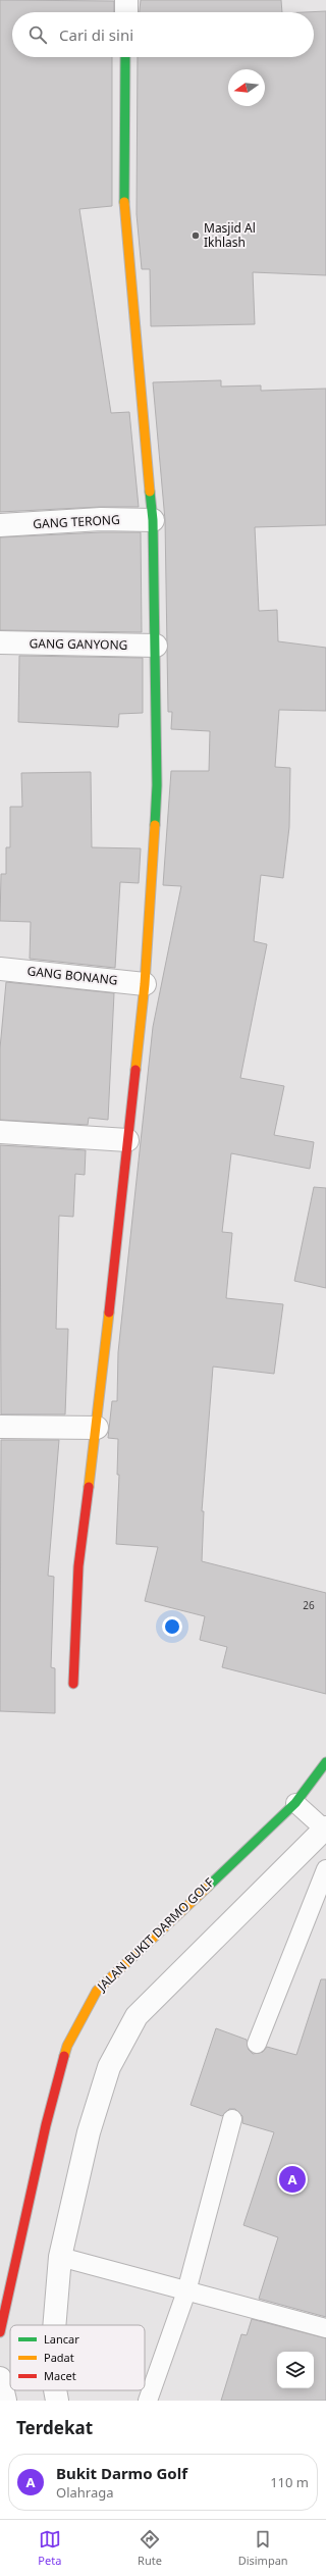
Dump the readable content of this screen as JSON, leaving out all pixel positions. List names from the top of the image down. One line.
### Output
{"streets":{"street":["GANG TERONG","GANG GANYONG","GANG BONANG","JALAN BUKIT DARMO GOLF"]},"places":["Masjid Al Ikhlash"],"house_numbers":["26"],"legend":["Lancar","Padat","Macet"],"north":"left","page":{"search":"Cari di sini","pins":"A","heading":"Terdekat","list":[{"mark":"A","name":"Bukit Darmo Golf","note":"Olahraga","value":"110 m"}],"nav":["Peta","Rute","Disimpan"]}}
